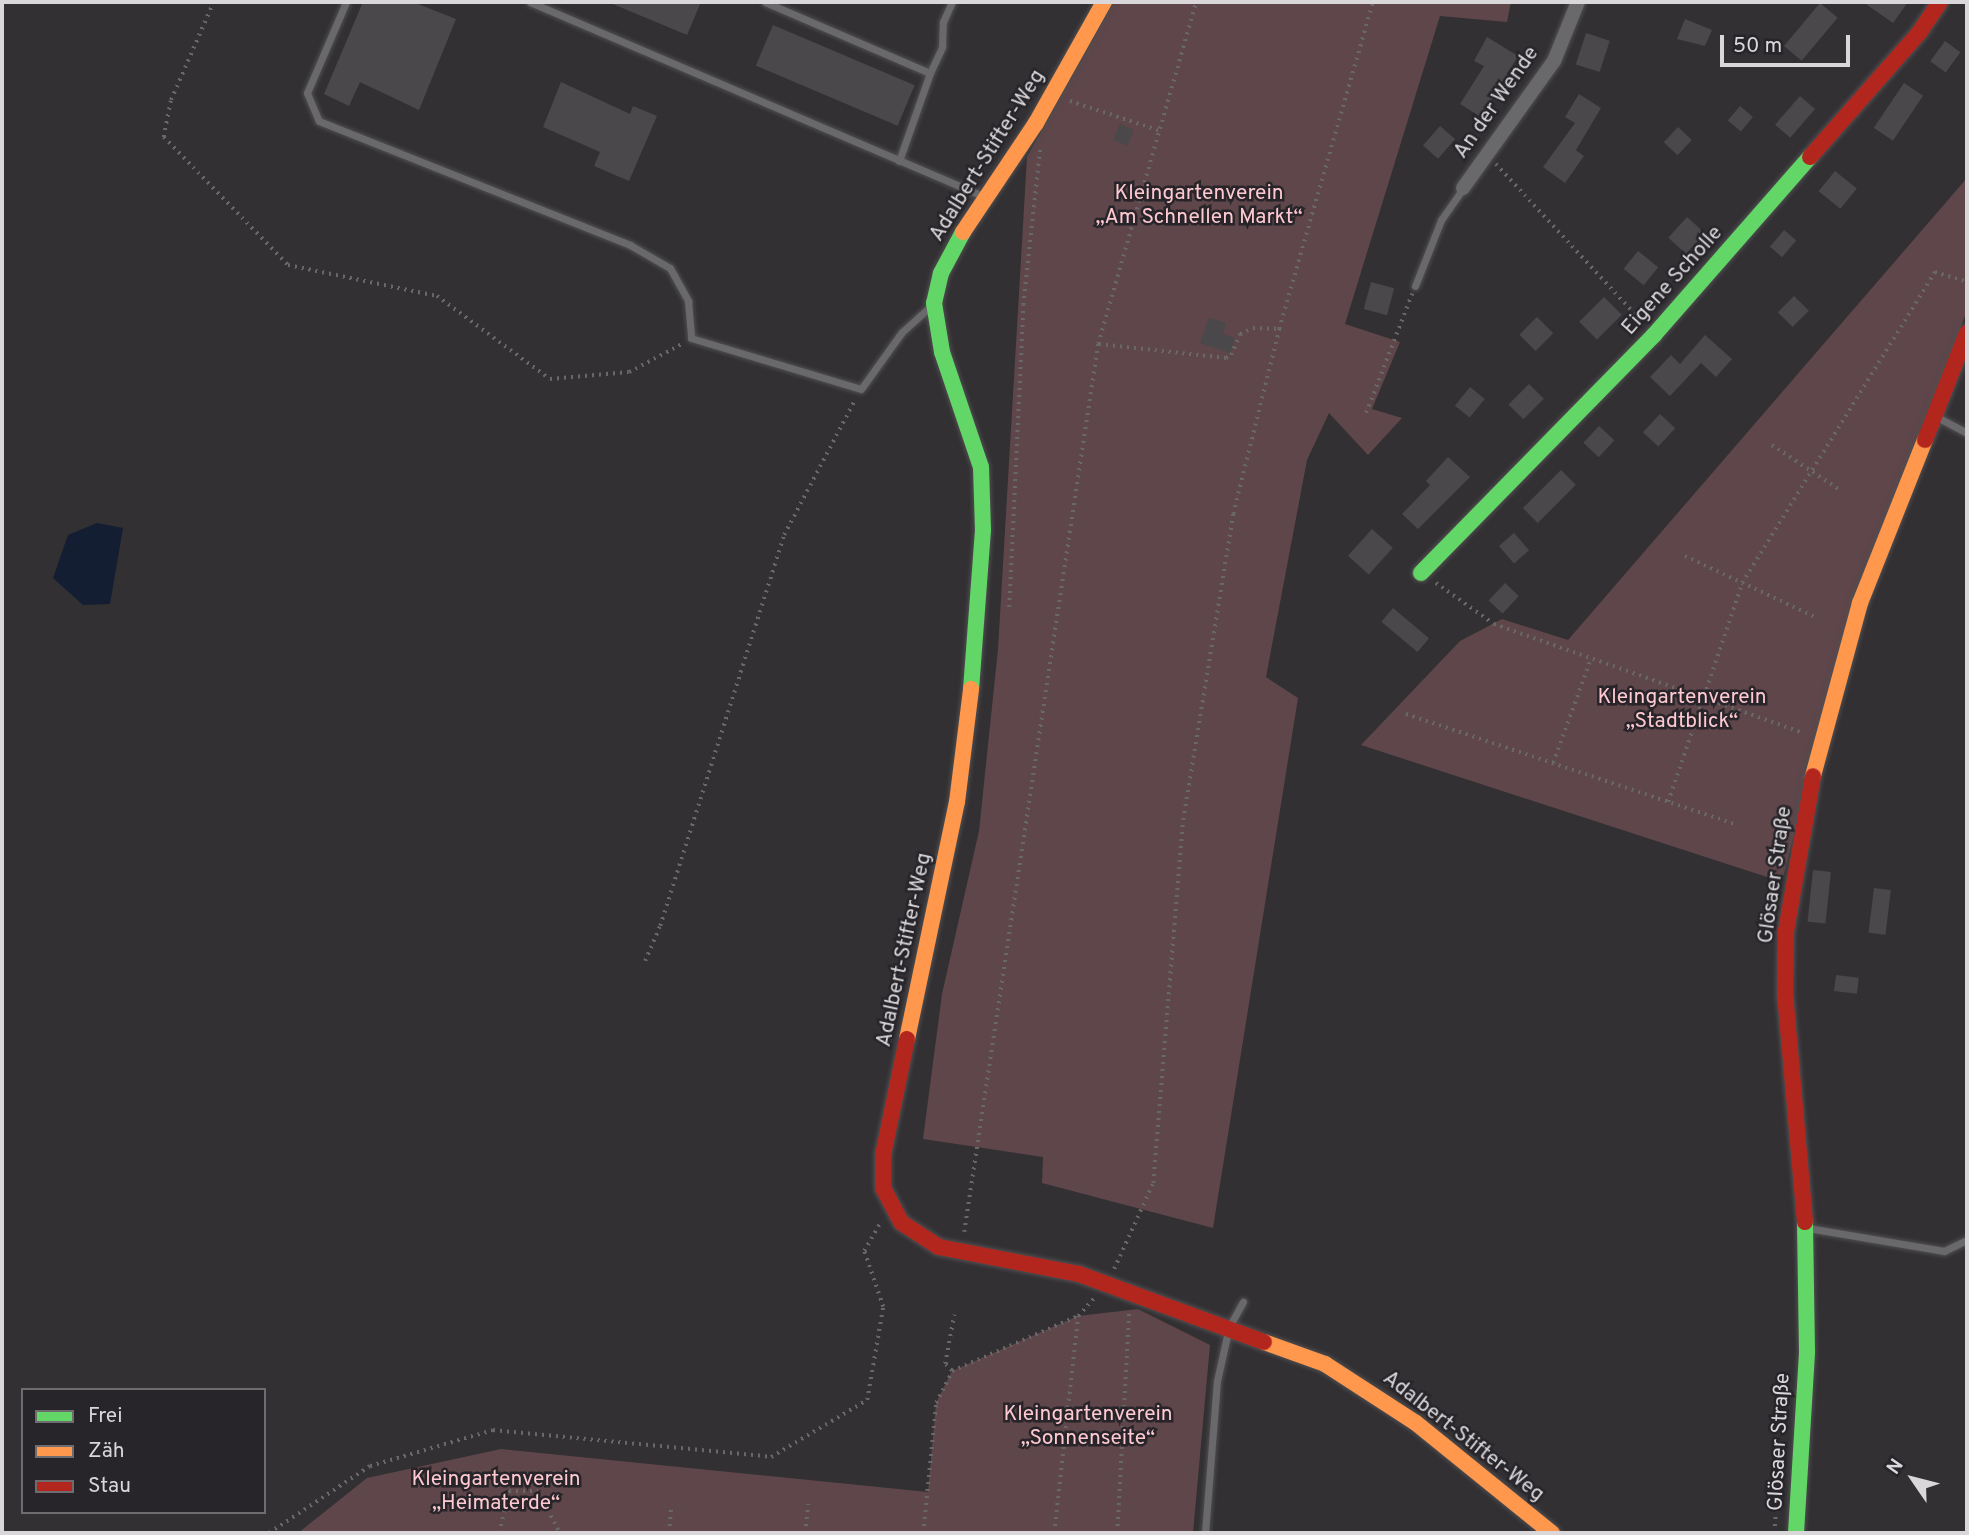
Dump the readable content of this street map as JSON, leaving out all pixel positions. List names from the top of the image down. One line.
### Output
{"streets":{"street":["An der Wende","Adalbert-Stifter-Weg","Eigene Scholle","Glösaer Straße"]},"parks":["Kleingartenverein „Am Schnellen Markt“","Kleingartenverein „Stadtblick“","Kleingartenverein „Sonnenseite“","Kleingartenverein „Heimaterde“"],"legend":["Frei","Zäh","Stau"],"scale_bar":"50 m","north":"top left"}
